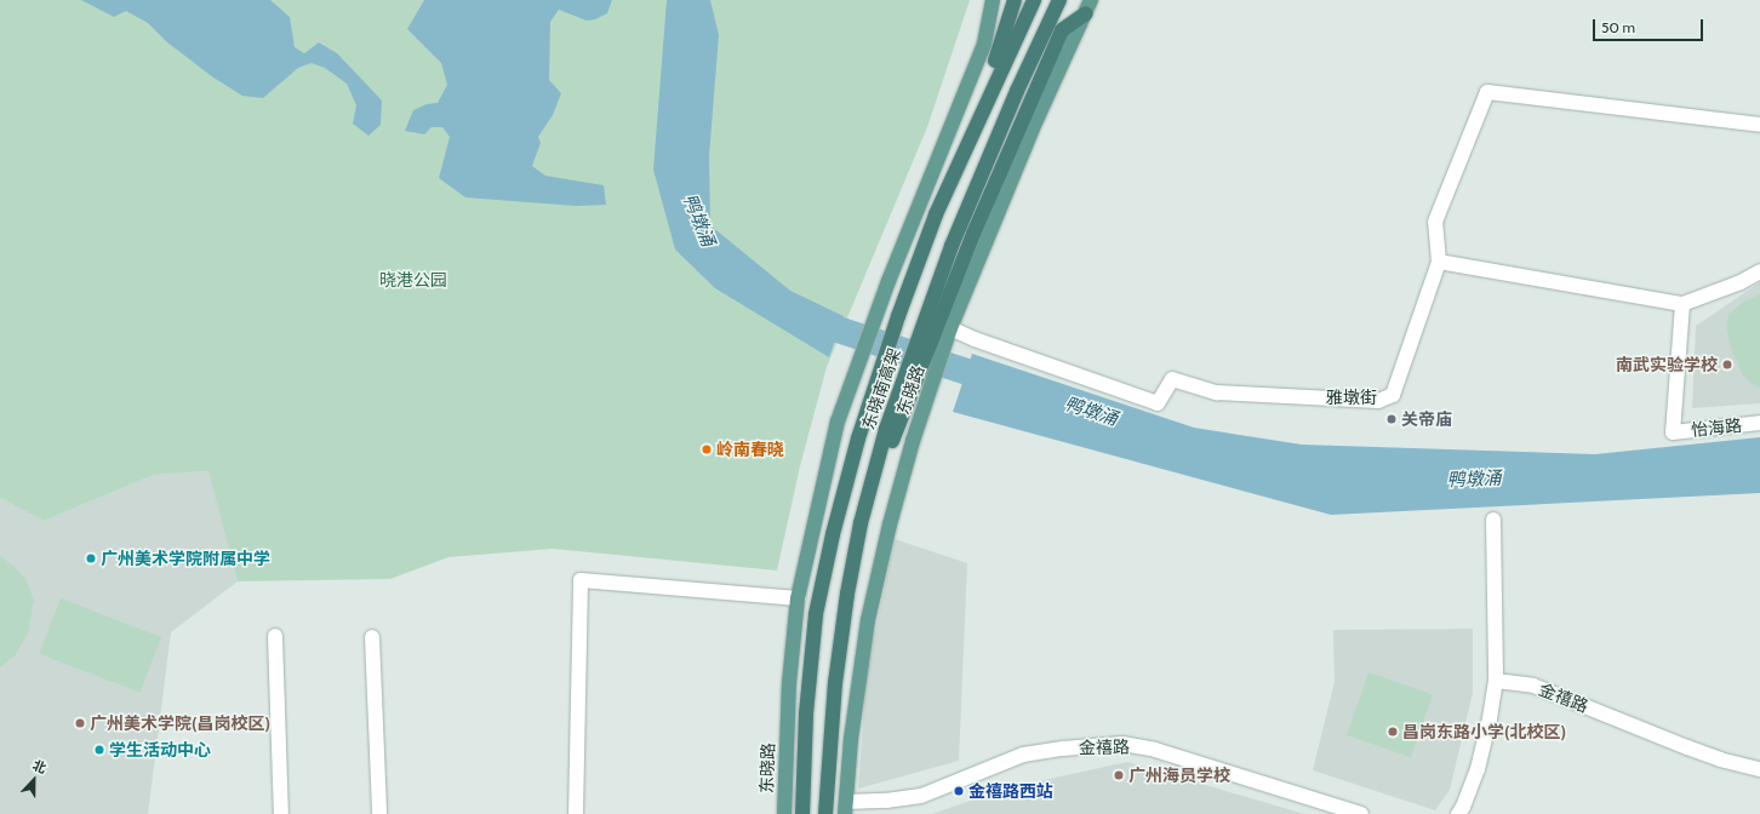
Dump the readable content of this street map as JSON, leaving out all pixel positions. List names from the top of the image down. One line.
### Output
{"streets":{"highway":["东晓南高架"],"main road":["东晓路"],"street":["雅墩街","怡海路","金禧路"]},"crossings":[["东晓路","雅墩街"],["东晓路","金禧路"]],"water":["鸭墩涌"],"parks":["晓港公园"],"places":["南武实验学校","关帝庙","岭南春晓","广州美术学院附属中学","广州美术学院(昌岗校区)","昌岗东路小学(北校区)","学生活动中心","广州海员学校","金禧路西站"],"scale_bar":"50 m","north":"top"}
